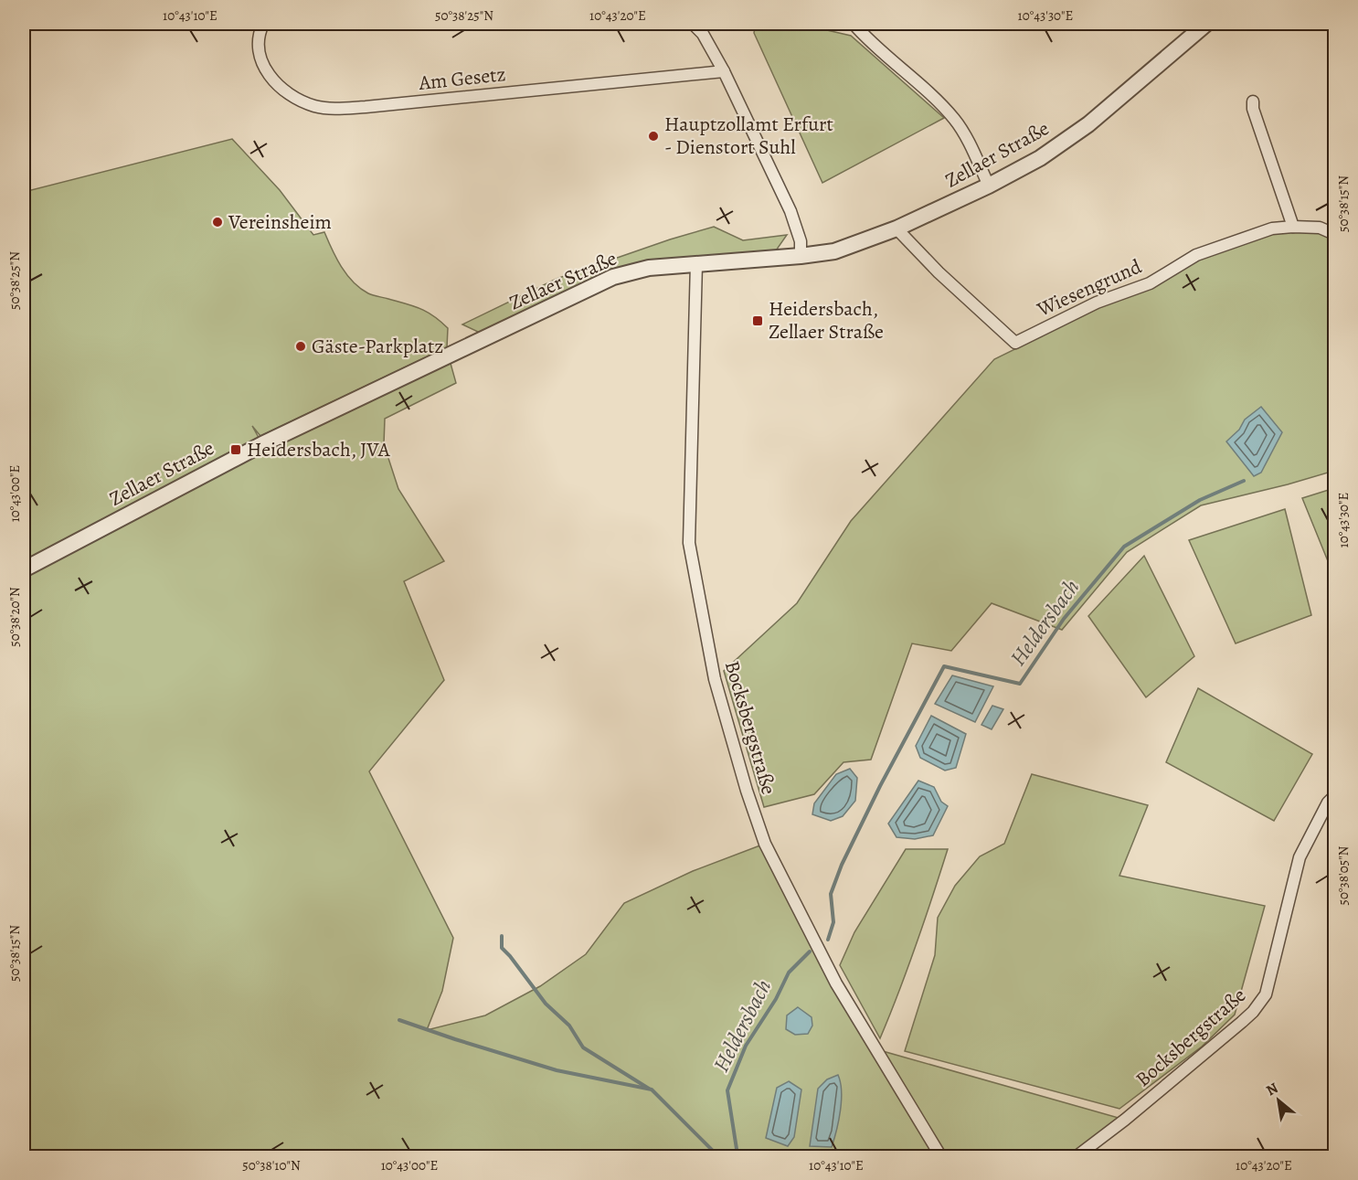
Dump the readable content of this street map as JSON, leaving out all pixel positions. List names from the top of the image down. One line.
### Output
{"streets":{"street":["Am Gesetz","Zellaer Straße","Wiesengrund","Bocksbergstraße"]},"crossings":[["Zellaer Straße","Wiesengrund"],["Zellaer Straße","Bocksbergstraße"]],"water":["Heldersbach"],"places":{"other":["Hauptzollamt Erfurt - Dienstort Suhl","Vereinsheim","Gäste-Parkplatz"],"transit":["Heidersbach, Zellaer Straße","Heidersbach, JVA"]},"north":"top left","coordinates":["10°43'10\"E","50°38'25\"N","10°43'20\"E","10°43'30\"E","50°38'15\"N","10°43'00\"E","50°38'20\"N","50°38'05\"N","50°38'10\"N"]}
